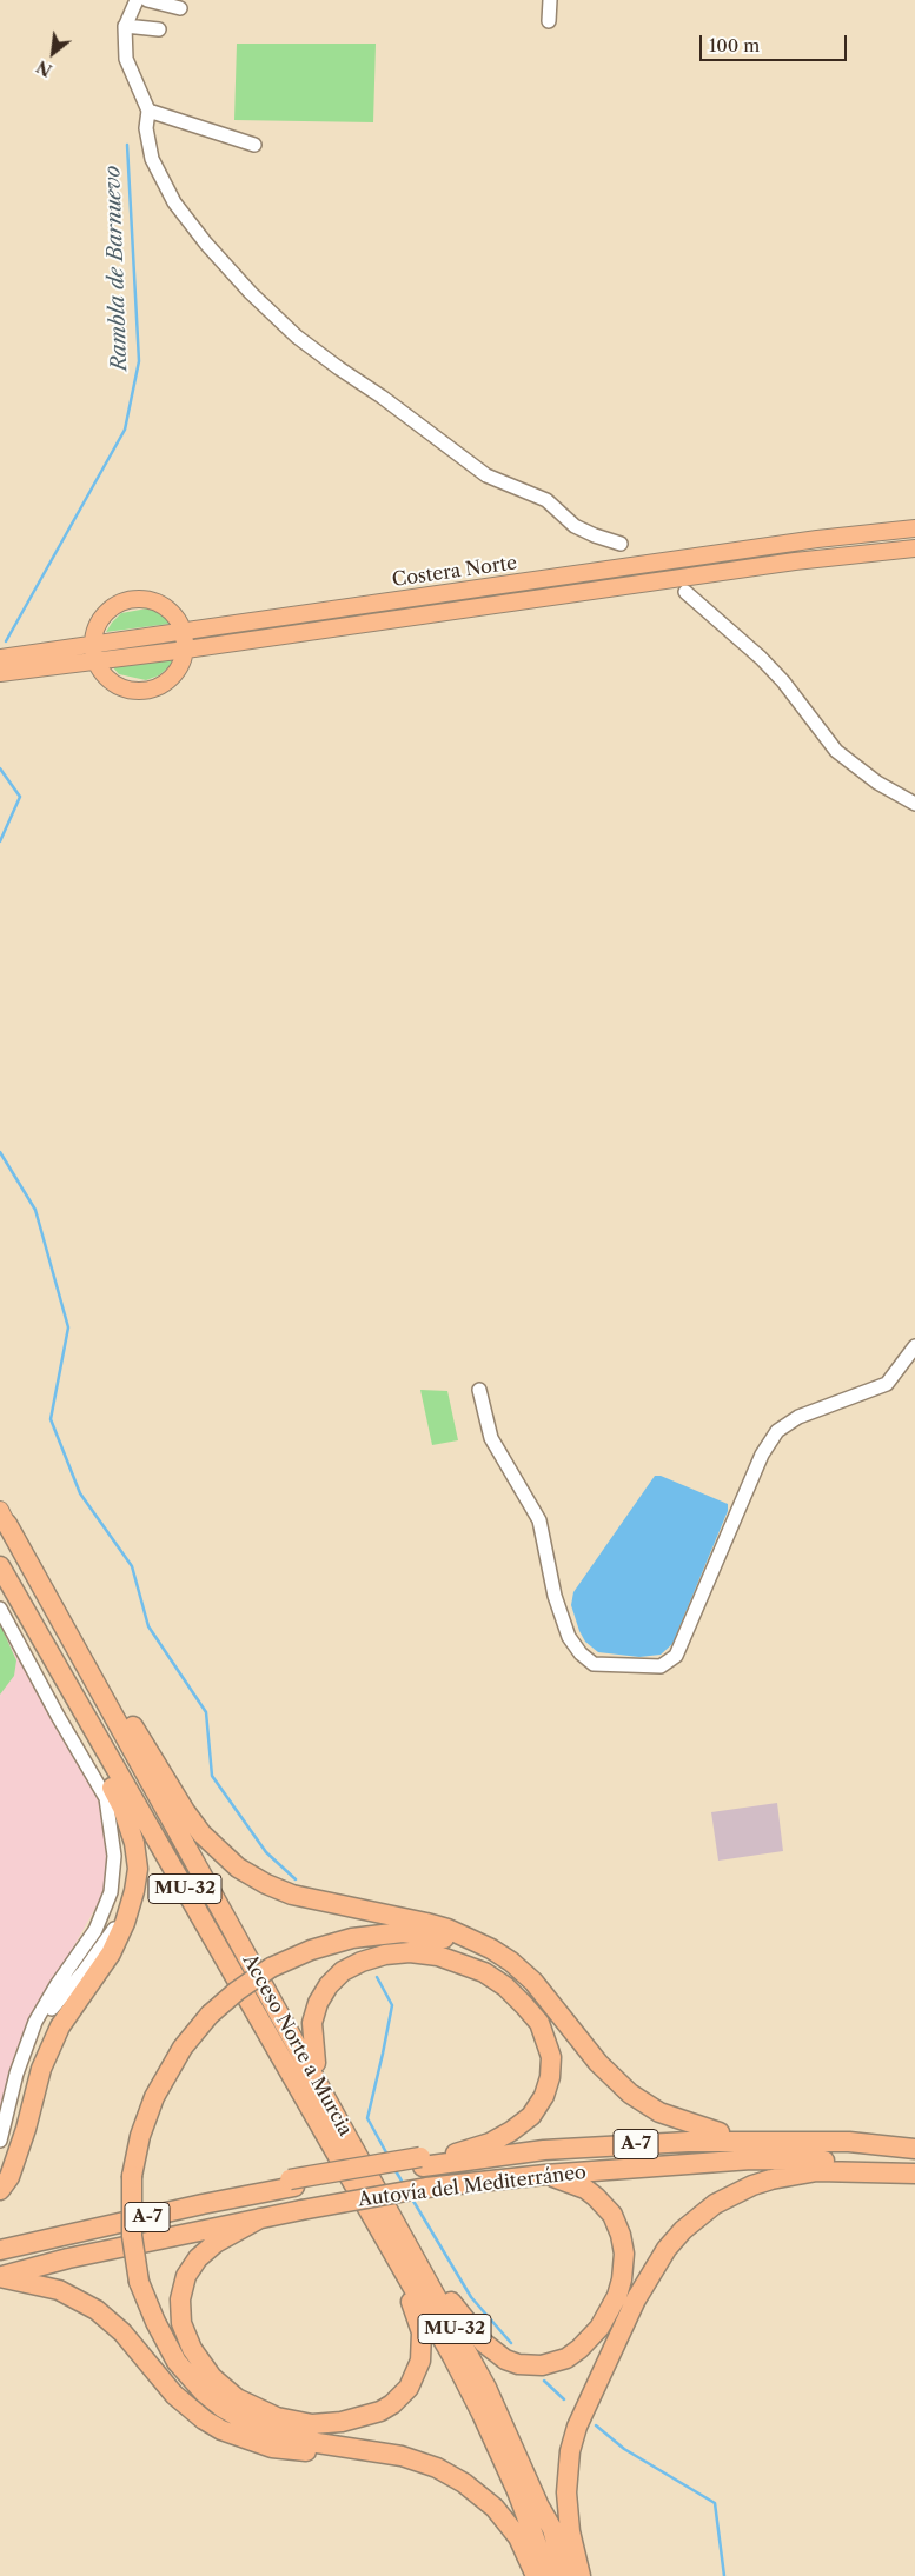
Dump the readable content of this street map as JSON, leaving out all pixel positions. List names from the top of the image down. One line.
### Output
{"streets":{"highway":["MU-32","Acceso Norte a Murcia","A-7","Autovía del Mediterráneo"],"main road":["Costera Norte"]},"water":["Rambla de Barnuevo"],"scale_bar":"100 m","north":"bottom left"}
